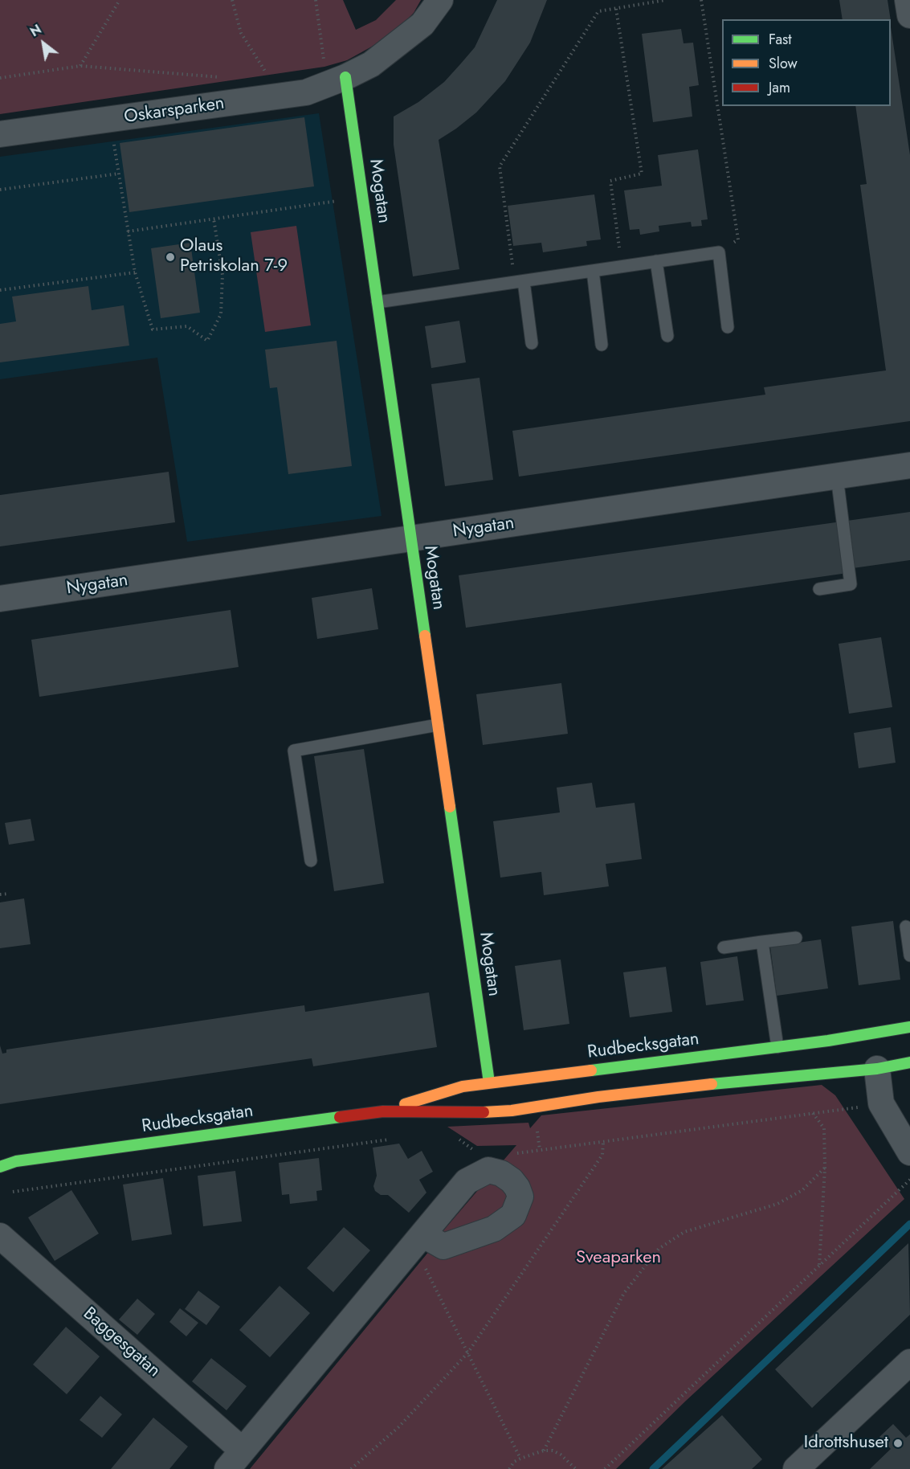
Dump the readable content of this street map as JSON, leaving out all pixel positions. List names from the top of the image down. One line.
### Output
{"streets":{"main road":["Mogatan","Rudbecksgatan"],"street":["Oskarsparken","Nygatan","Baggesgatan"]},"crossings":[["Oskarsparken","Mogatan"],["Mogatan","Nygatan"],["Mogatan","Rudbecksgatan"]],"parks":["Sveaparken"],"places":["Olaus Petriskolan 7-9","Idrottshuset"],"legend":["Fast","Slow","Jam"],"north":"top left"}
